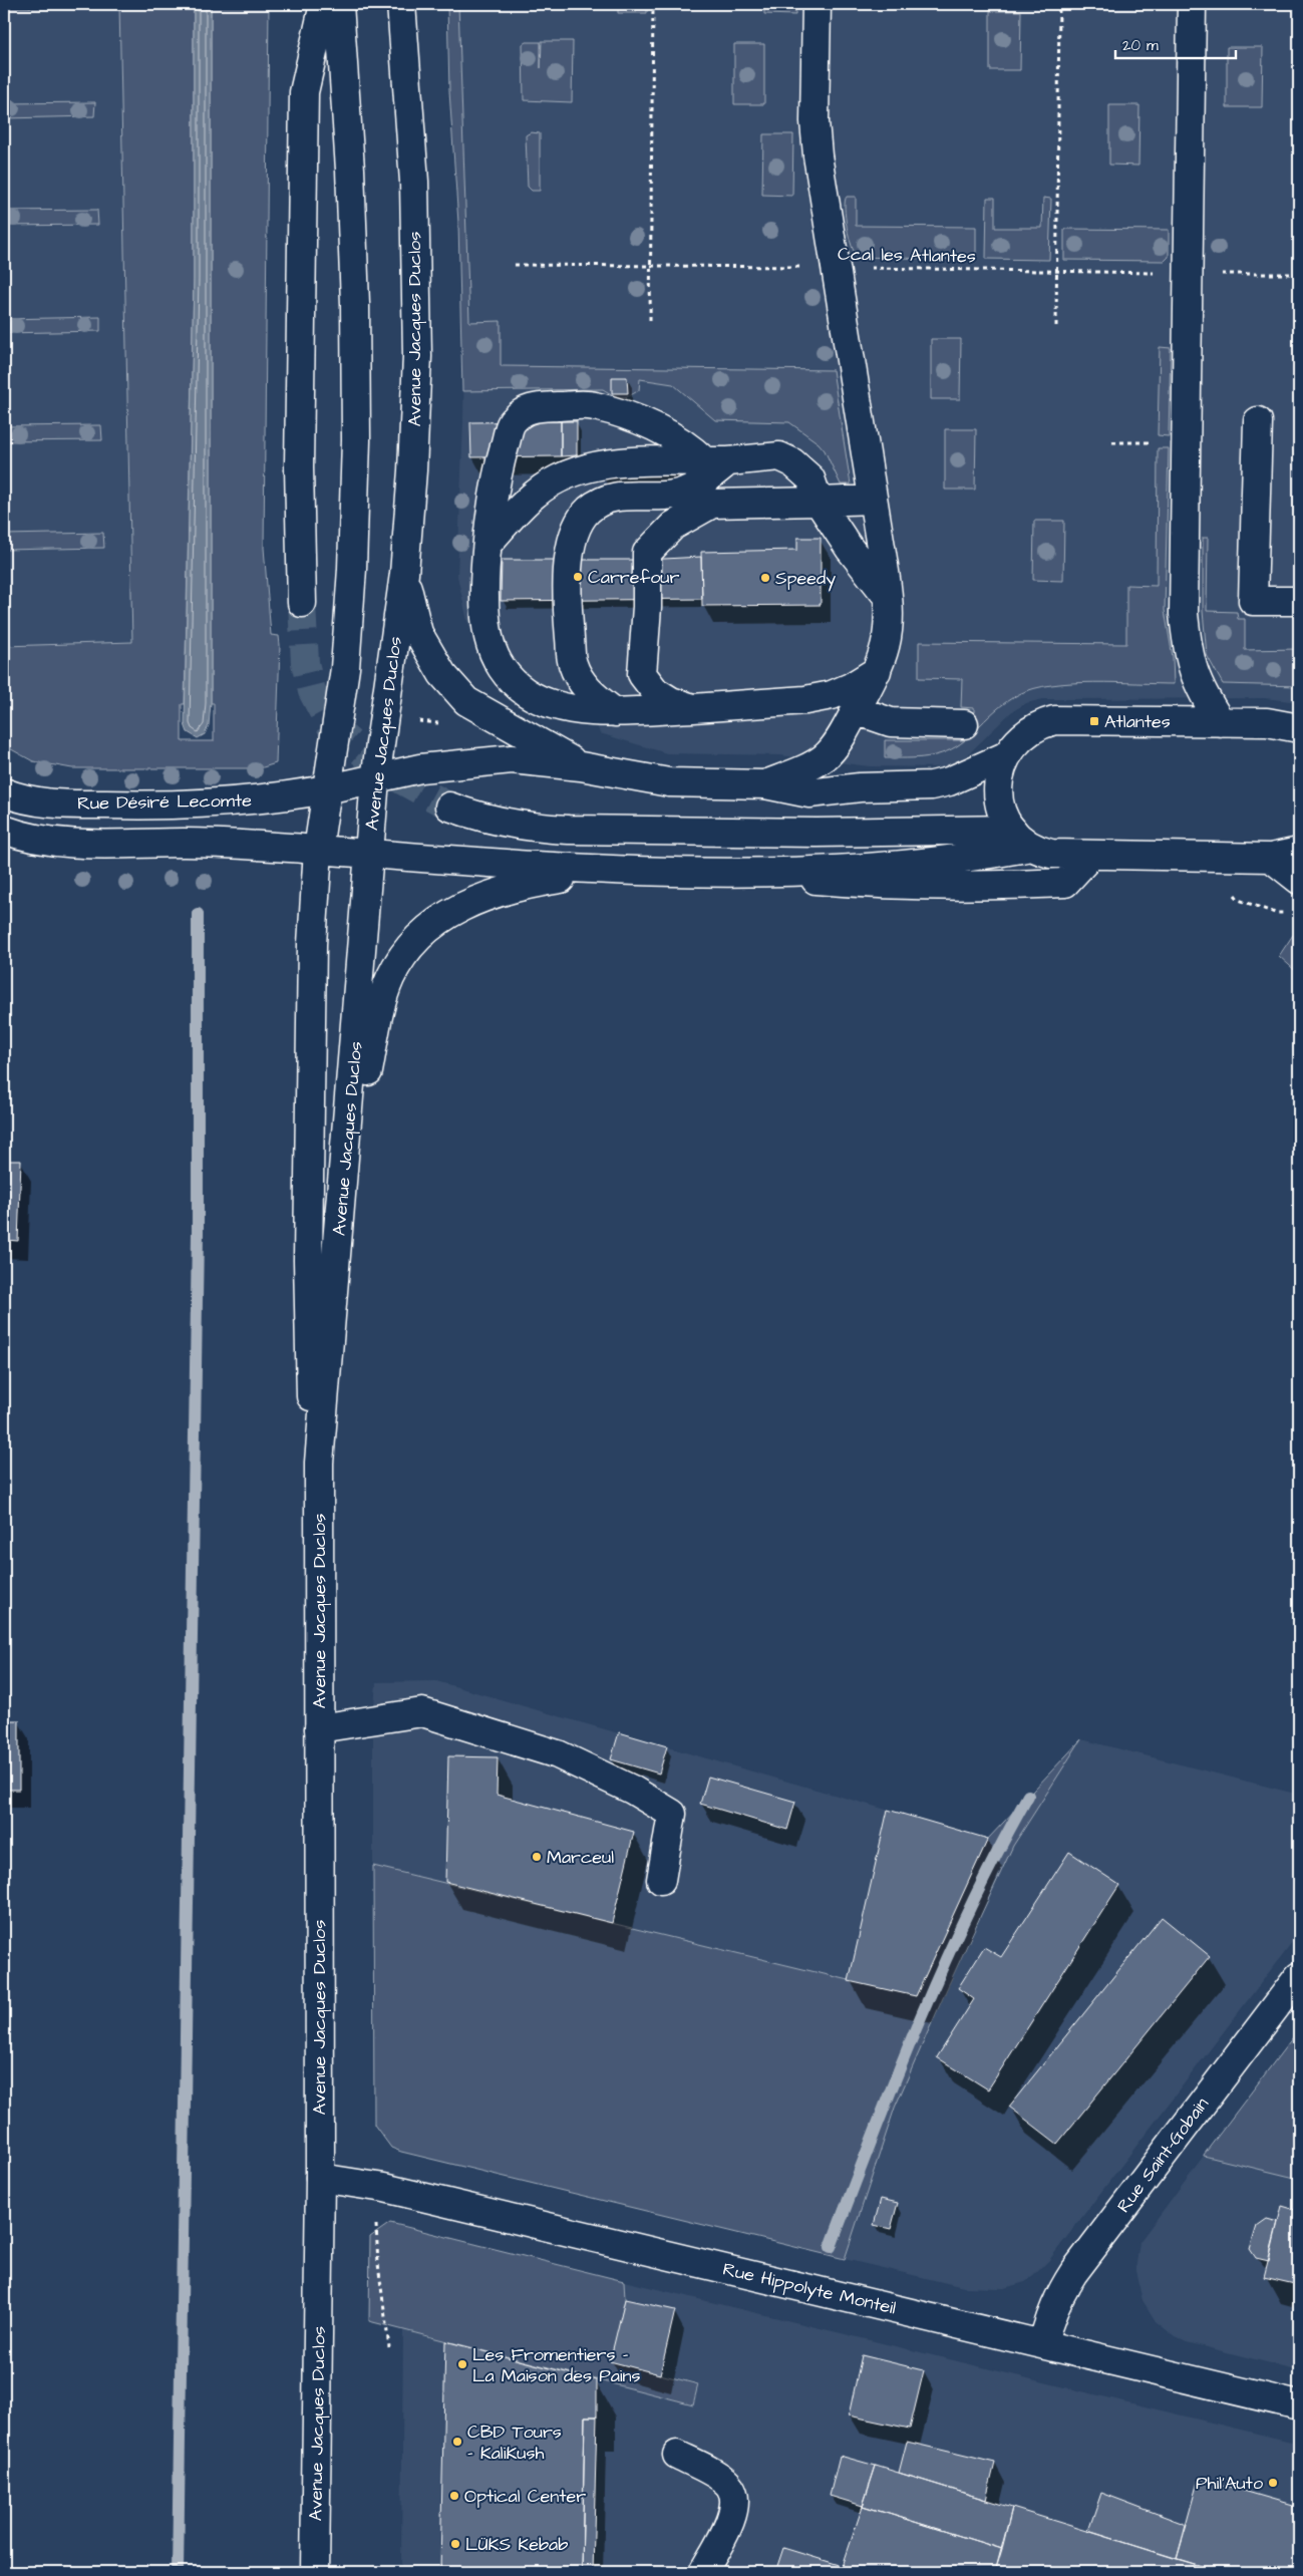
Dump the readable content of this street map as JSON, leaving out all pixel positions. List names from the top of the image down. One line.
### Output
{"streets":{"main road":["Avenue Jacques Duclos","Rue Désiré Lecomte","Rue Saint-Gobain","Rue Hippolyte Monteil"],"path":["Ccal les Atlantes"]},"crossings":[["Avenue Jacques Duclos","Rue Désiré Lecomte"],["Avenue Jacques Duclos","Rue Hippolyte Monteil"],["Rue Saint-Gobain","Rue Hippolyte Monteil"]],"places":{"other":["Carrefour","Speedy","Marceul","Les Fromentiers - La Maison des Pains","CBD Tours - KaliKush","Phil'Auto","Optical Center","LÜKS Kebab"],"transit":["Atlantes"]},"scale_bar":"20 m"}
